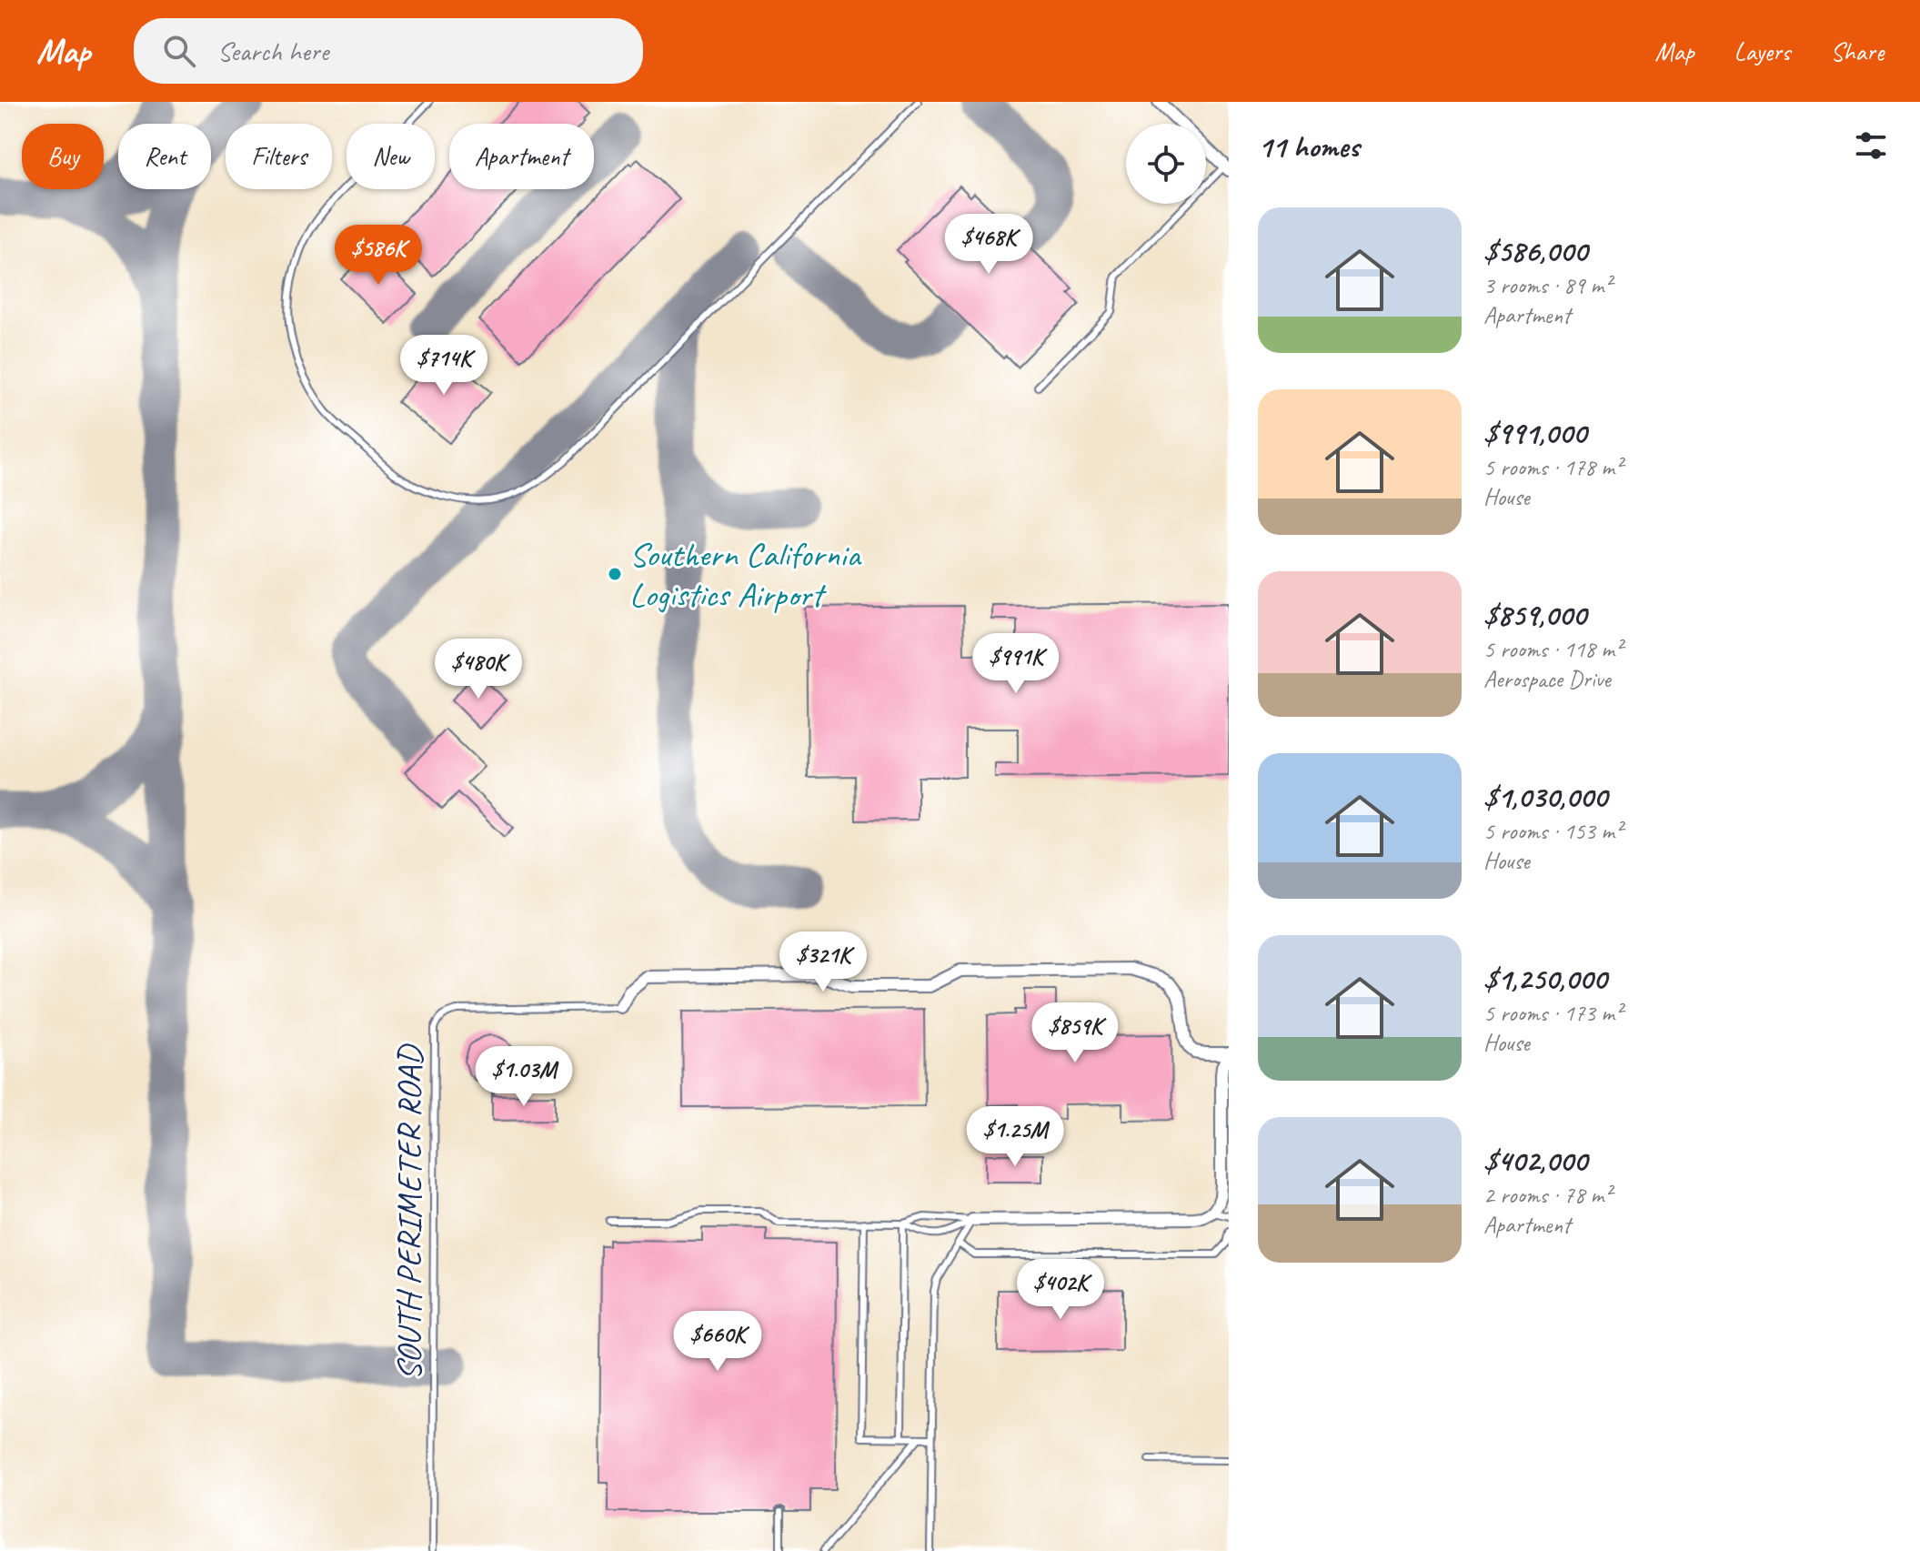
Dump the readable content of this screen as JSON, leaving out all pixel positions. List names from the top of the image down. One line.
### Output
{"streets":{"lane":["SOUTH PERIMETER ROAD"]},"places":["Southern California Logistics Airport"],"page":{"header":"Map","search":"Search here","nav":["Map","Layers","Share"],"heading":"11 homes","chip":["Buy","Rent","Filters","New","Apartment"],"list":[{"name":"$586,000","note":"3 rooms · 89 m² · Apartment"},{"name":"$991,000","note":"5 rooms · 178 m² · House"},{"name":"$859,000","note":"5 rooms · 118 m² · Aerospace Drive"},{"name":"$1,030,000","note":"5 rooms · 153 m² · House"},{"name":"$1,250,000","note":"5 rooms · 173 m² · House"},{"name":"$402,000","note":"2 rooms · 78 m² · Apartment"}],"price":["$468K","$586K","$714K","$991K","$480K","$321K","$859K","$1.03M","$1.25M","$402K","$660K"]}}
